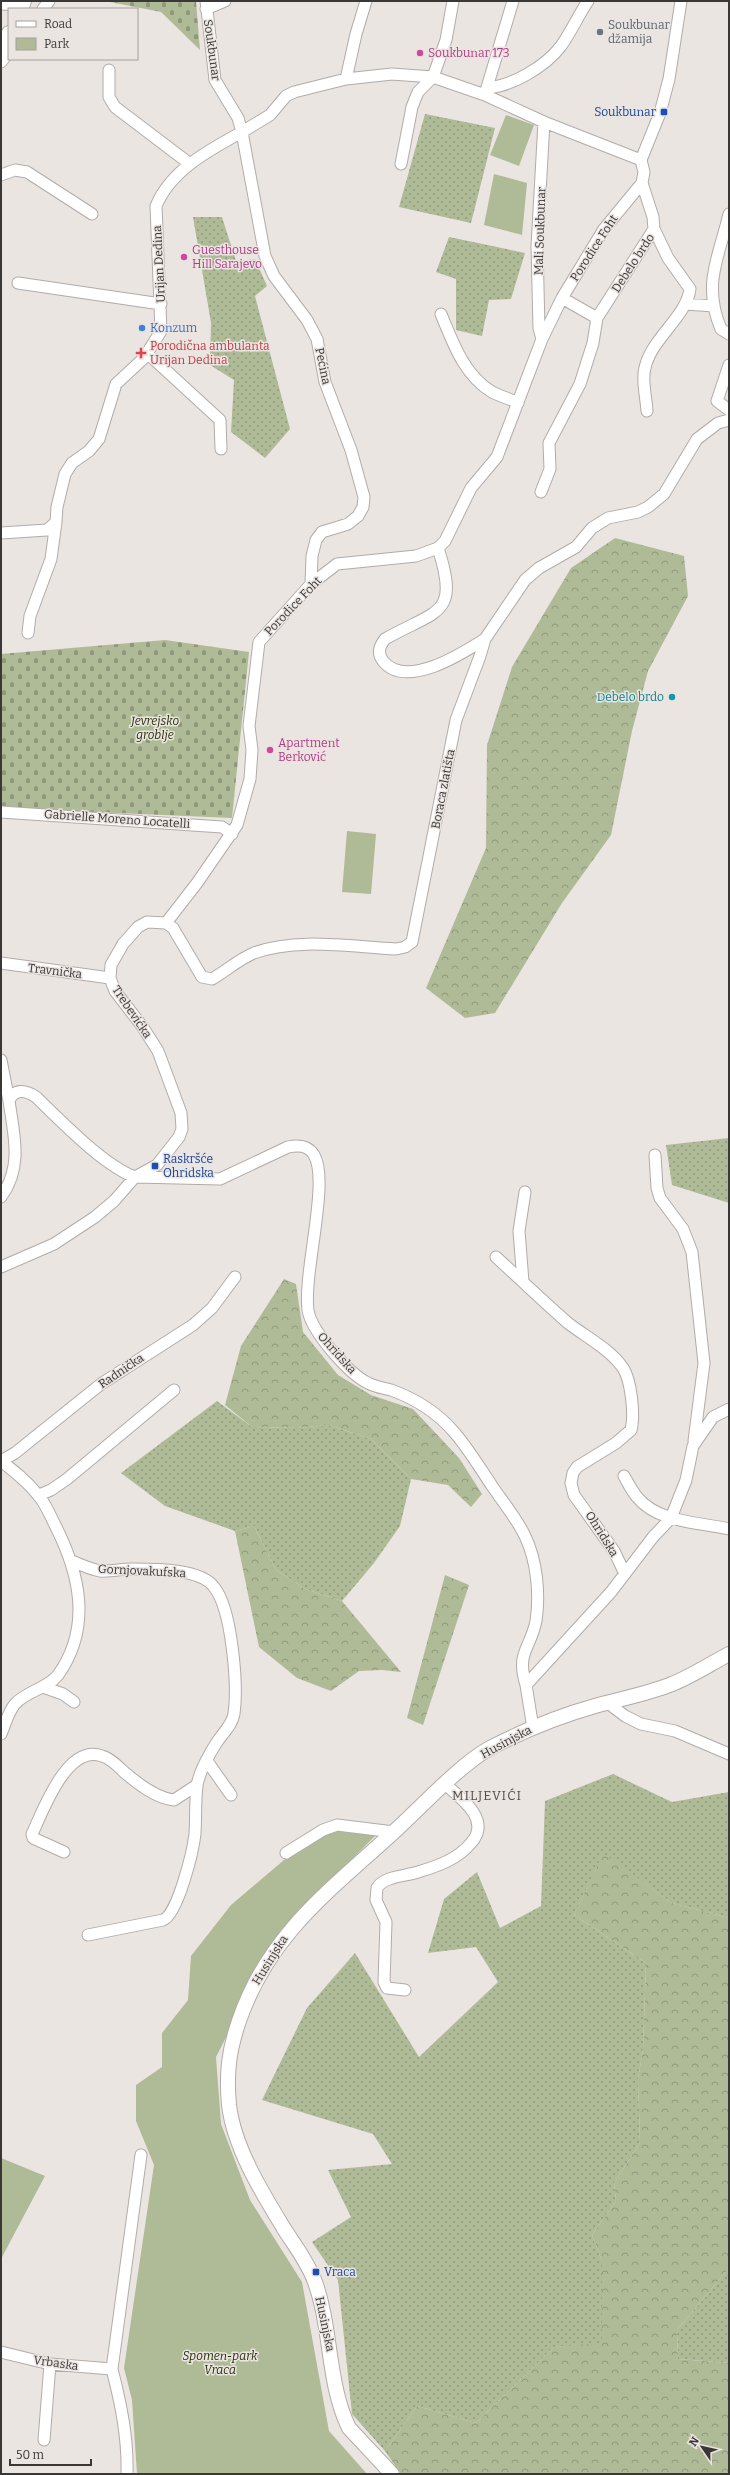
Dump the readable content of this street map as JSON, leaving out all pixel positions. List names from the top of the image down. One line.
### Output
{"streets":{"main road":["Husinjska"],"street":["Soukbunar","Mali Soukbunar","Porodice Foht","Debelo brdo","Urijan Dedina","Pećina","Boraca zlatišta","Gabrielle Moreno Locatelli","Travnička","Trebevićka","Ohridska","Radnička","Gornjovakufska","Vrbaska"]},"crossings":[["Soukbunar","Urijan Dedina"],["Soukbunar","Pećina"],["Mali Soukbunar","Porodice Foht"],["Porodice Foht","Debelo brdo"],["Porodice Foht","Pećina"],["Porodice Foht","Boraca zlatišta"],["Porodice Foht","Gabrielle Moreno Locatelli"],["Porodice Foht","Trebevićka"],["Urijan Dedina","Pećina"],["Boraca zlatišta","Trebevićka"],["Travnička","Trebevićka"],["Trebevićka","Ohridska"],["Ohridska","Husinjska"]],"districts":["MILJEVIĆI"],"parks":["Jevrejsko groblje","Spomen-park Vraca"],"places":{"other":["Soukbunar džamija","Soukbunar 173","Guesthouse Hill Sarajevo","Konzum","Debelo brdo","Apartment Berković"],"transit":["Soukbunar","Raskršće Ohridska","Vraca"],"health":["Porodična ambulanta Urijan Dedina"]},"legend":["Road","Park"],"scale_bar":"50 m","north":"top left"}
